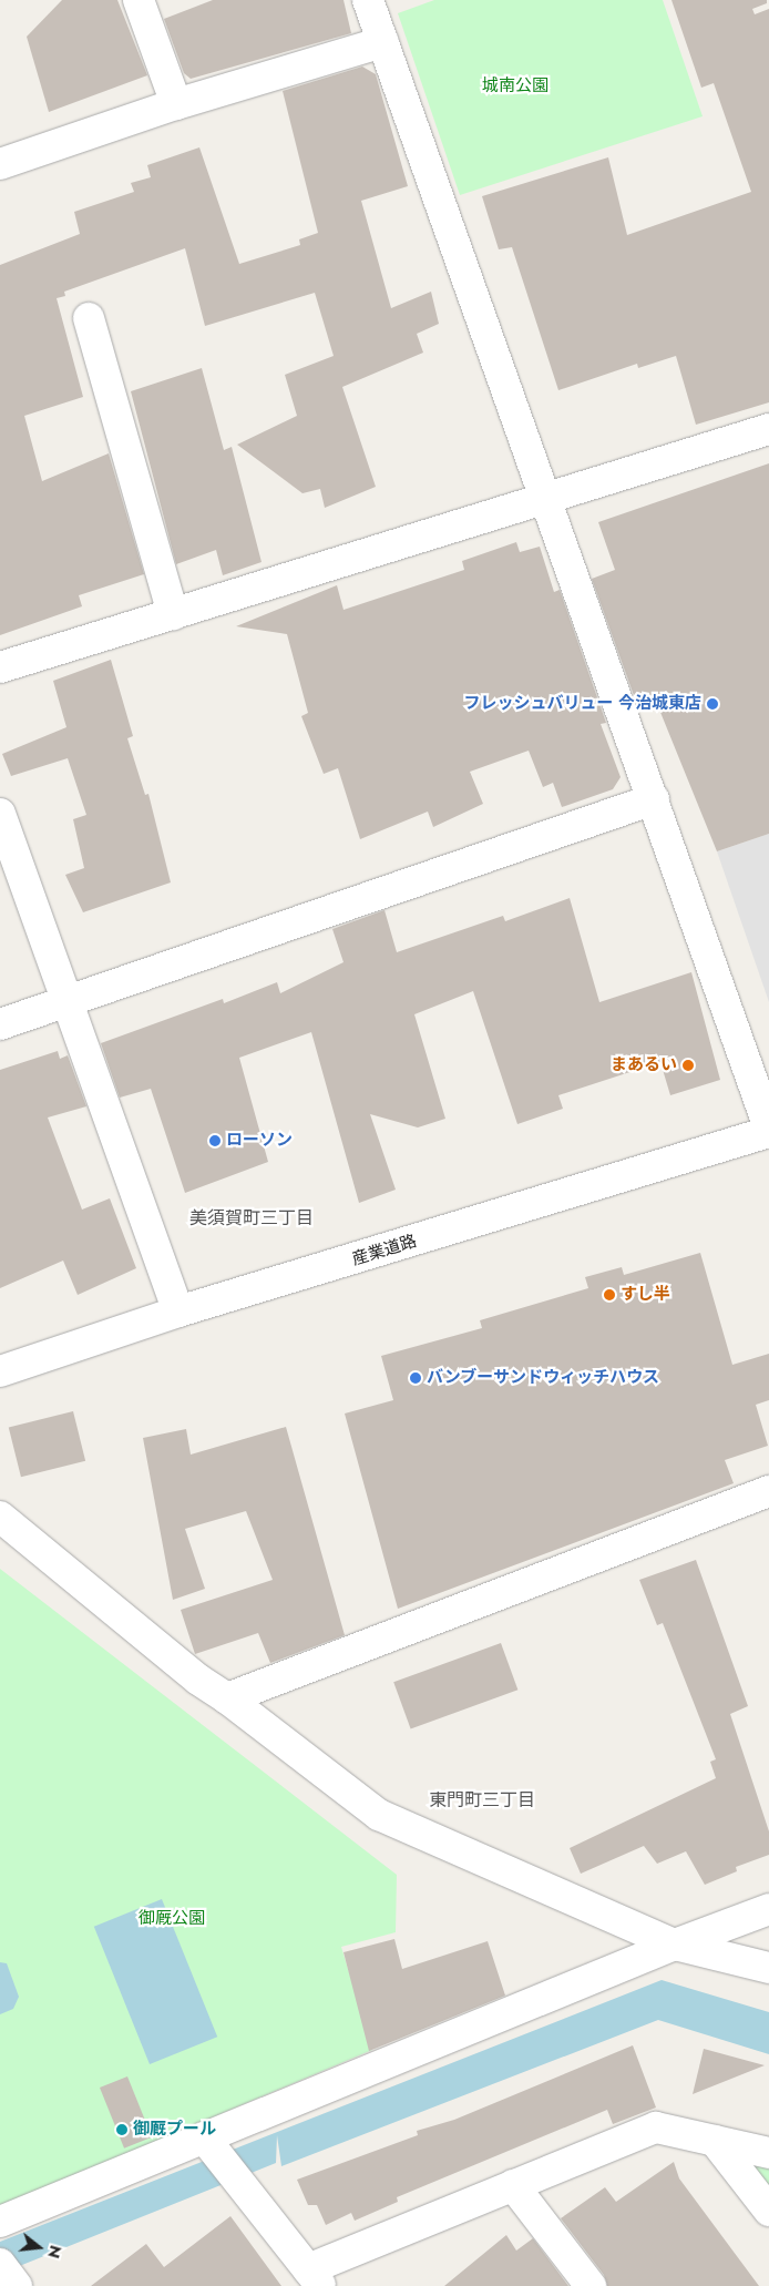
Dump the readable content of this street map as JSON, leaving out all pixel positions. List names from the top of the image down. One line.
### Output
{"streets":{"street":["産業道路"]},"districts":["美須賀町三丁目","東門町三丁目"],"parks":["城南公園","御厩公園"],"places":["フレッシュバリュー 今治城東店","まあるい","ローソン","すし半","バンブーサンドウィッチハウス","御厩プール"],"north":"right"}
